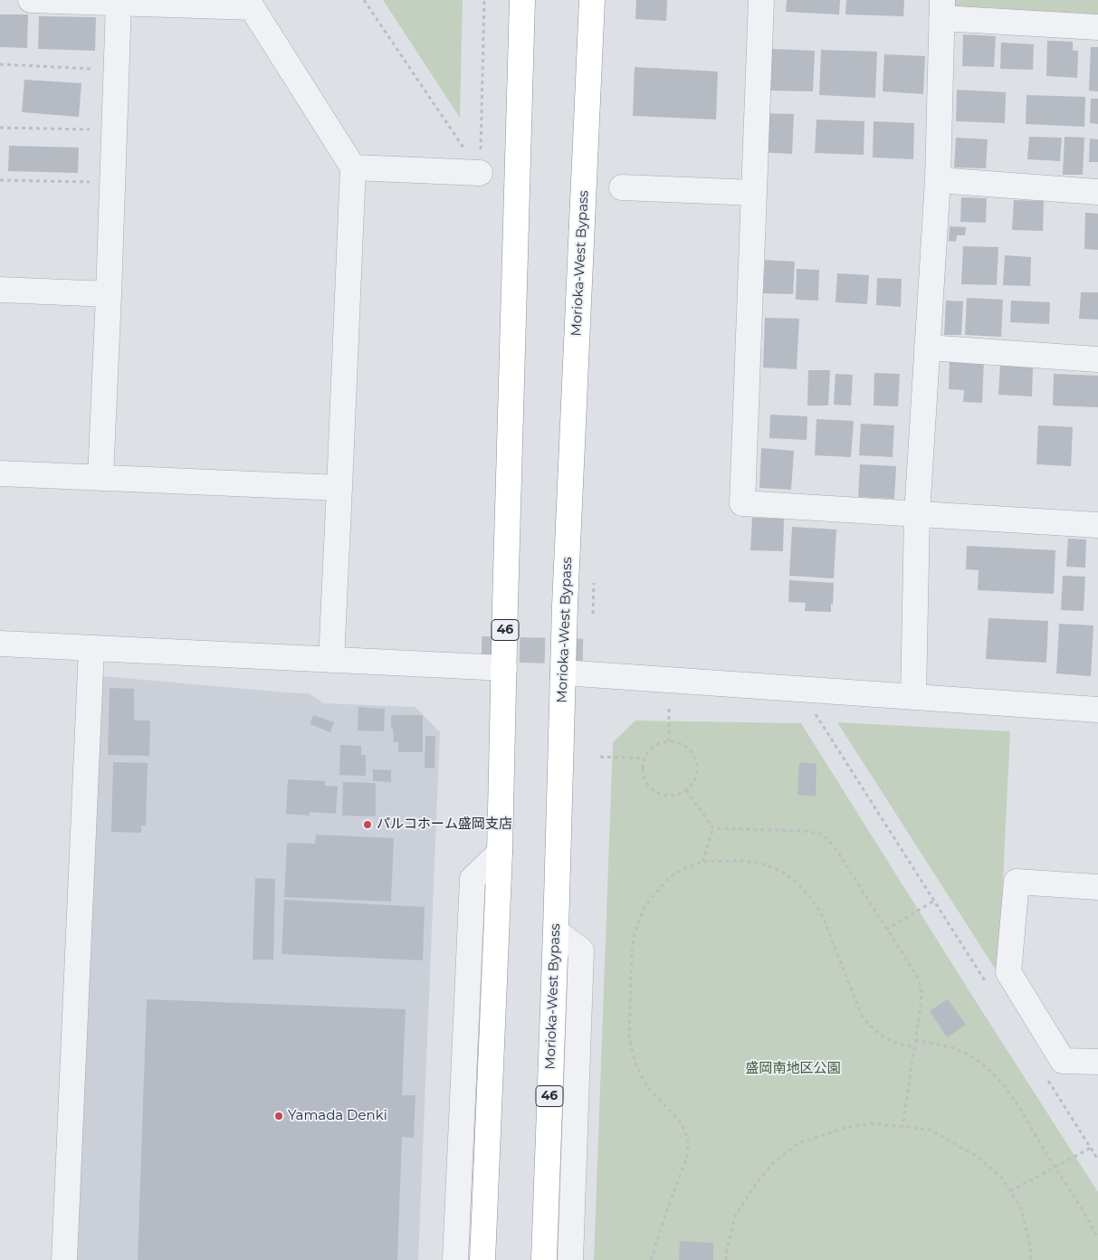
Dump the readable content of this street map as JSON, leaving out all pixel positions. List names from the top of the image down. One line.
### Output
{"streets":{"highway":["Morioka-West Bypass","46"]},"parks":["盛岡南地区公園"],"places":["パルコホーム盛岡支店","Yamada Denki"]}
